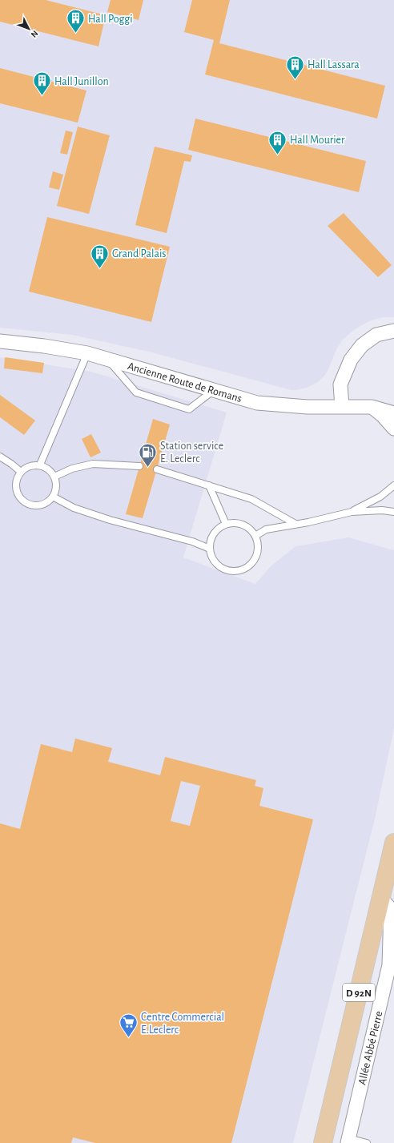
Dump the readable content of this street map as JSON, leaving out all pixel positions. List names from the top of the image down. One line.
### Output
{"streets":{"main road":["D 92N"],"street":["Ancienne Route de Romans","Allée Abbé Pierre"]},"crossings":[["D 92N","Allée Abbé Pierre"]],"places":{"building":["Hall Poggi","Hall Lassara","Hall Junillon","Hall Mourier","Grand Palais"],"fuel station":["Station service E. Leclerc"],"supermarket":["Centre Commercial E.Leclerc"]},"north":"bottom right"}
